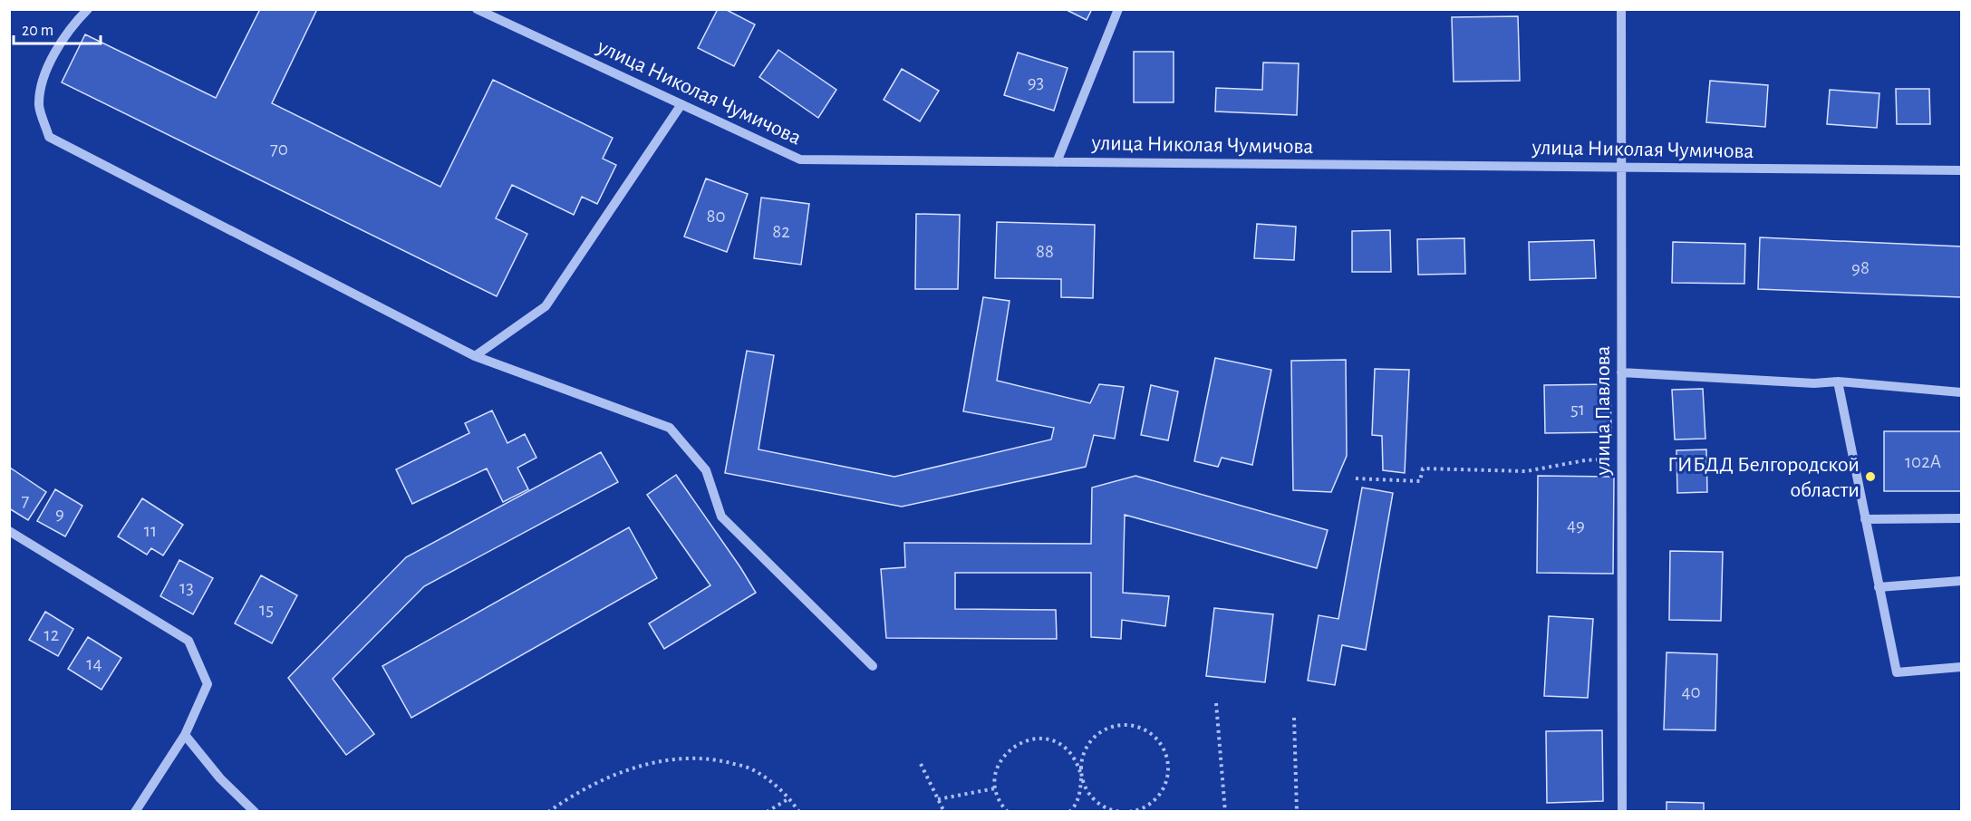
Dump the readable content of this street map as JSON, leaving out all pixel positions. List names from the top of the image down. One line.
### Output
{"streets":{"street":["улица Николая Чумичова","улица Павлова"]},"crossings":[["улица Николая Чумичова","улица Павлова"]],"places":["ГИБДД Белгородской области"],"house_numbers":["93","70","80","82","88","98","51","102А","7","9","49","11","13","15","12","14","40"],"scale_bar":"20 m"}
